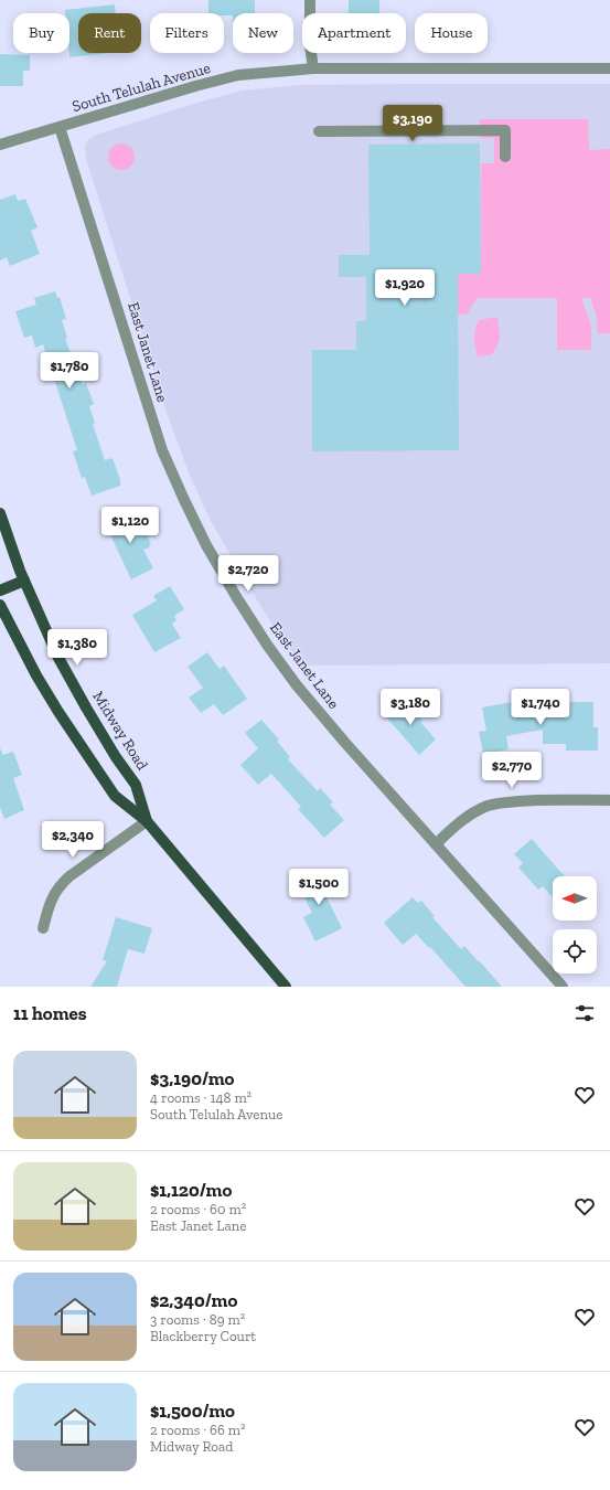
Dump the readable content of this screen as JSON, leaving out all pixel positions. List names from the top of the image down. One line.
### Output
{"streets":{"main road":["Midway Road"],"street":["South Telulah Avenue","East Janet Lane"]},"crossings":[["South Telulah Avenue","East Janet Lane"]],"north":"left","page":{"chip":["Buy","Rent","Filters","New","Apartment","House"],"price":["$3,190","$1,920","$1,780","$1,120","$2,720","$1,380","$3,180","$1,740","$2,770","$2,340","$1,500"],"heading":"11 homes","list":[{"name":"$3,190/mo","note":"4 rooms · 148 m² · South Telulah Avenue"},{"name":"$1,120/mo","note":"2 rooms · 60 m² · East Janet Lane"},{"name":"$2,340/mo","note":"3 rooms · 89 m² · Blackberry Court"},{"name":"$1,500/mo","note":"2 rooms · 66 m² · Midway Road"}]}}
